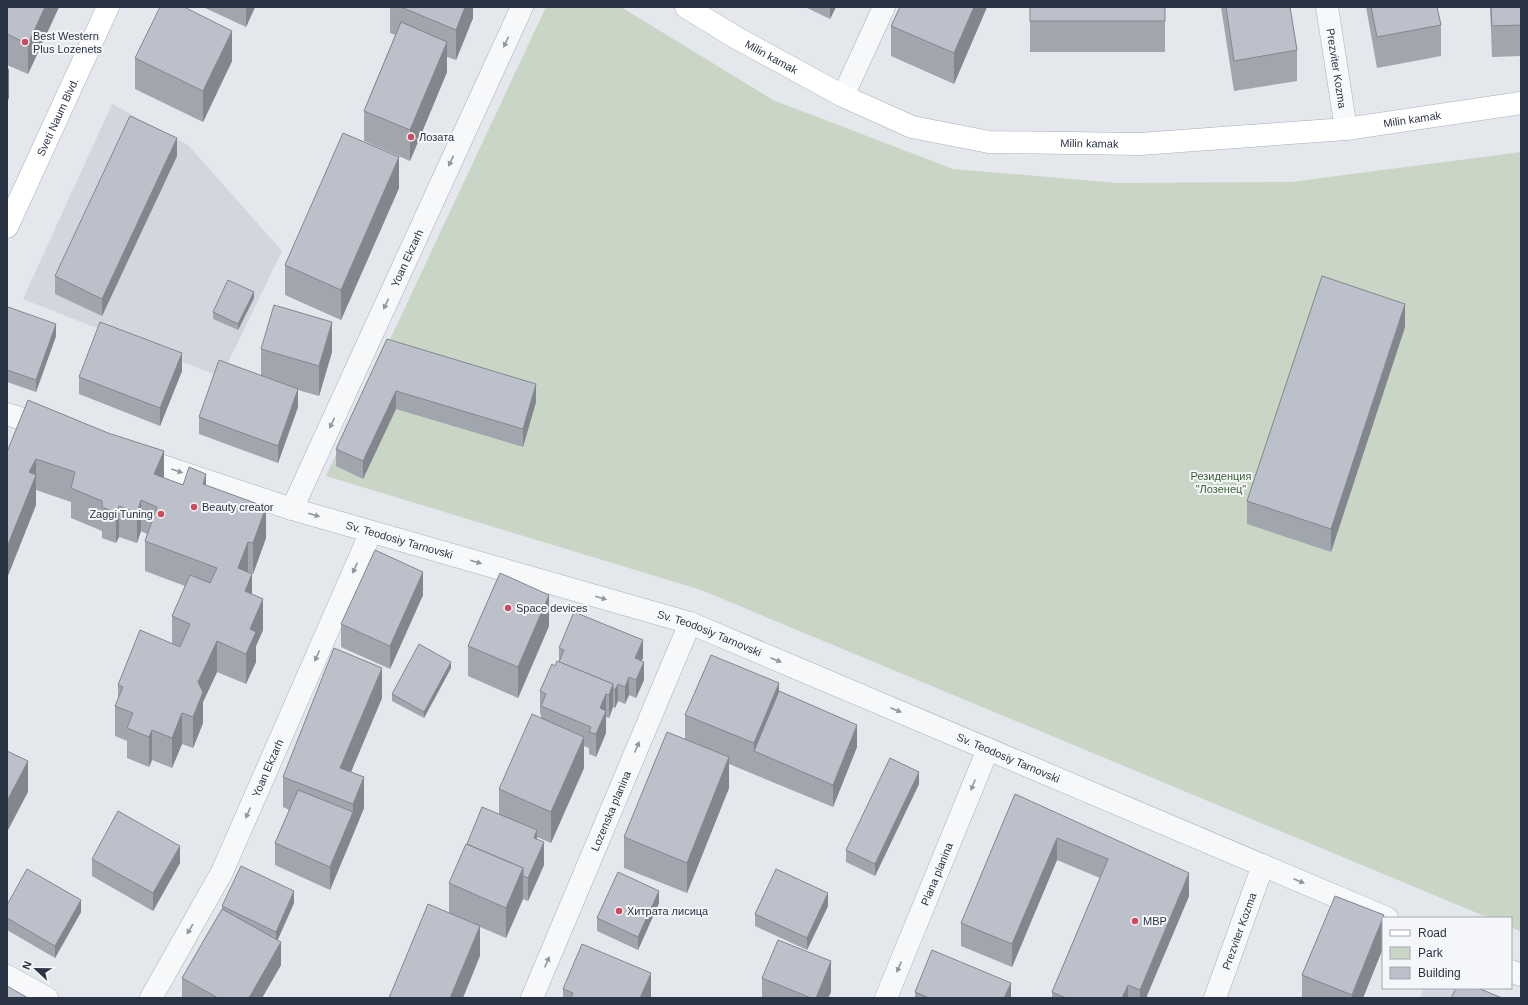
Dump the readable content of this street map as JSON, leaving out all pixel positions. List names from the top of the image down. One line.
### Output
{"streets":{"street":["Milin kamak","Prezviter Kozma","Sveti Naum Blvd.","Yoan Ekzarh","Sv. Teodosiy Tarnovski","Lozenska planina","Plana planina"]},"crossings":[["Milin kamak","Prezviter Kozma"],["Prezviter Kozma","Sv. Teodosiy Tarnovski"],["Yoan Ekzarh","Sv. Teodosiy Tarnovski"],["Sv. Teodosiy Tarnovski","Lozenska planina"],["Sv. Teodosiy Tarnovski","Plana planina"]],"one_way":["Yoan Ekzarh","Sv. Teodosiy Tarnovski","Lozenska planina","Plana planina"],"parks":["Резиденция \"Лозенец\""],"places":["Best Western Plus Lozenets","Лозата","Beauty creator","Zaggi Tuning","Space devices","Хитрата лисица","МВР"],"legend":["Road","Park","Building"],"north":"left"}
